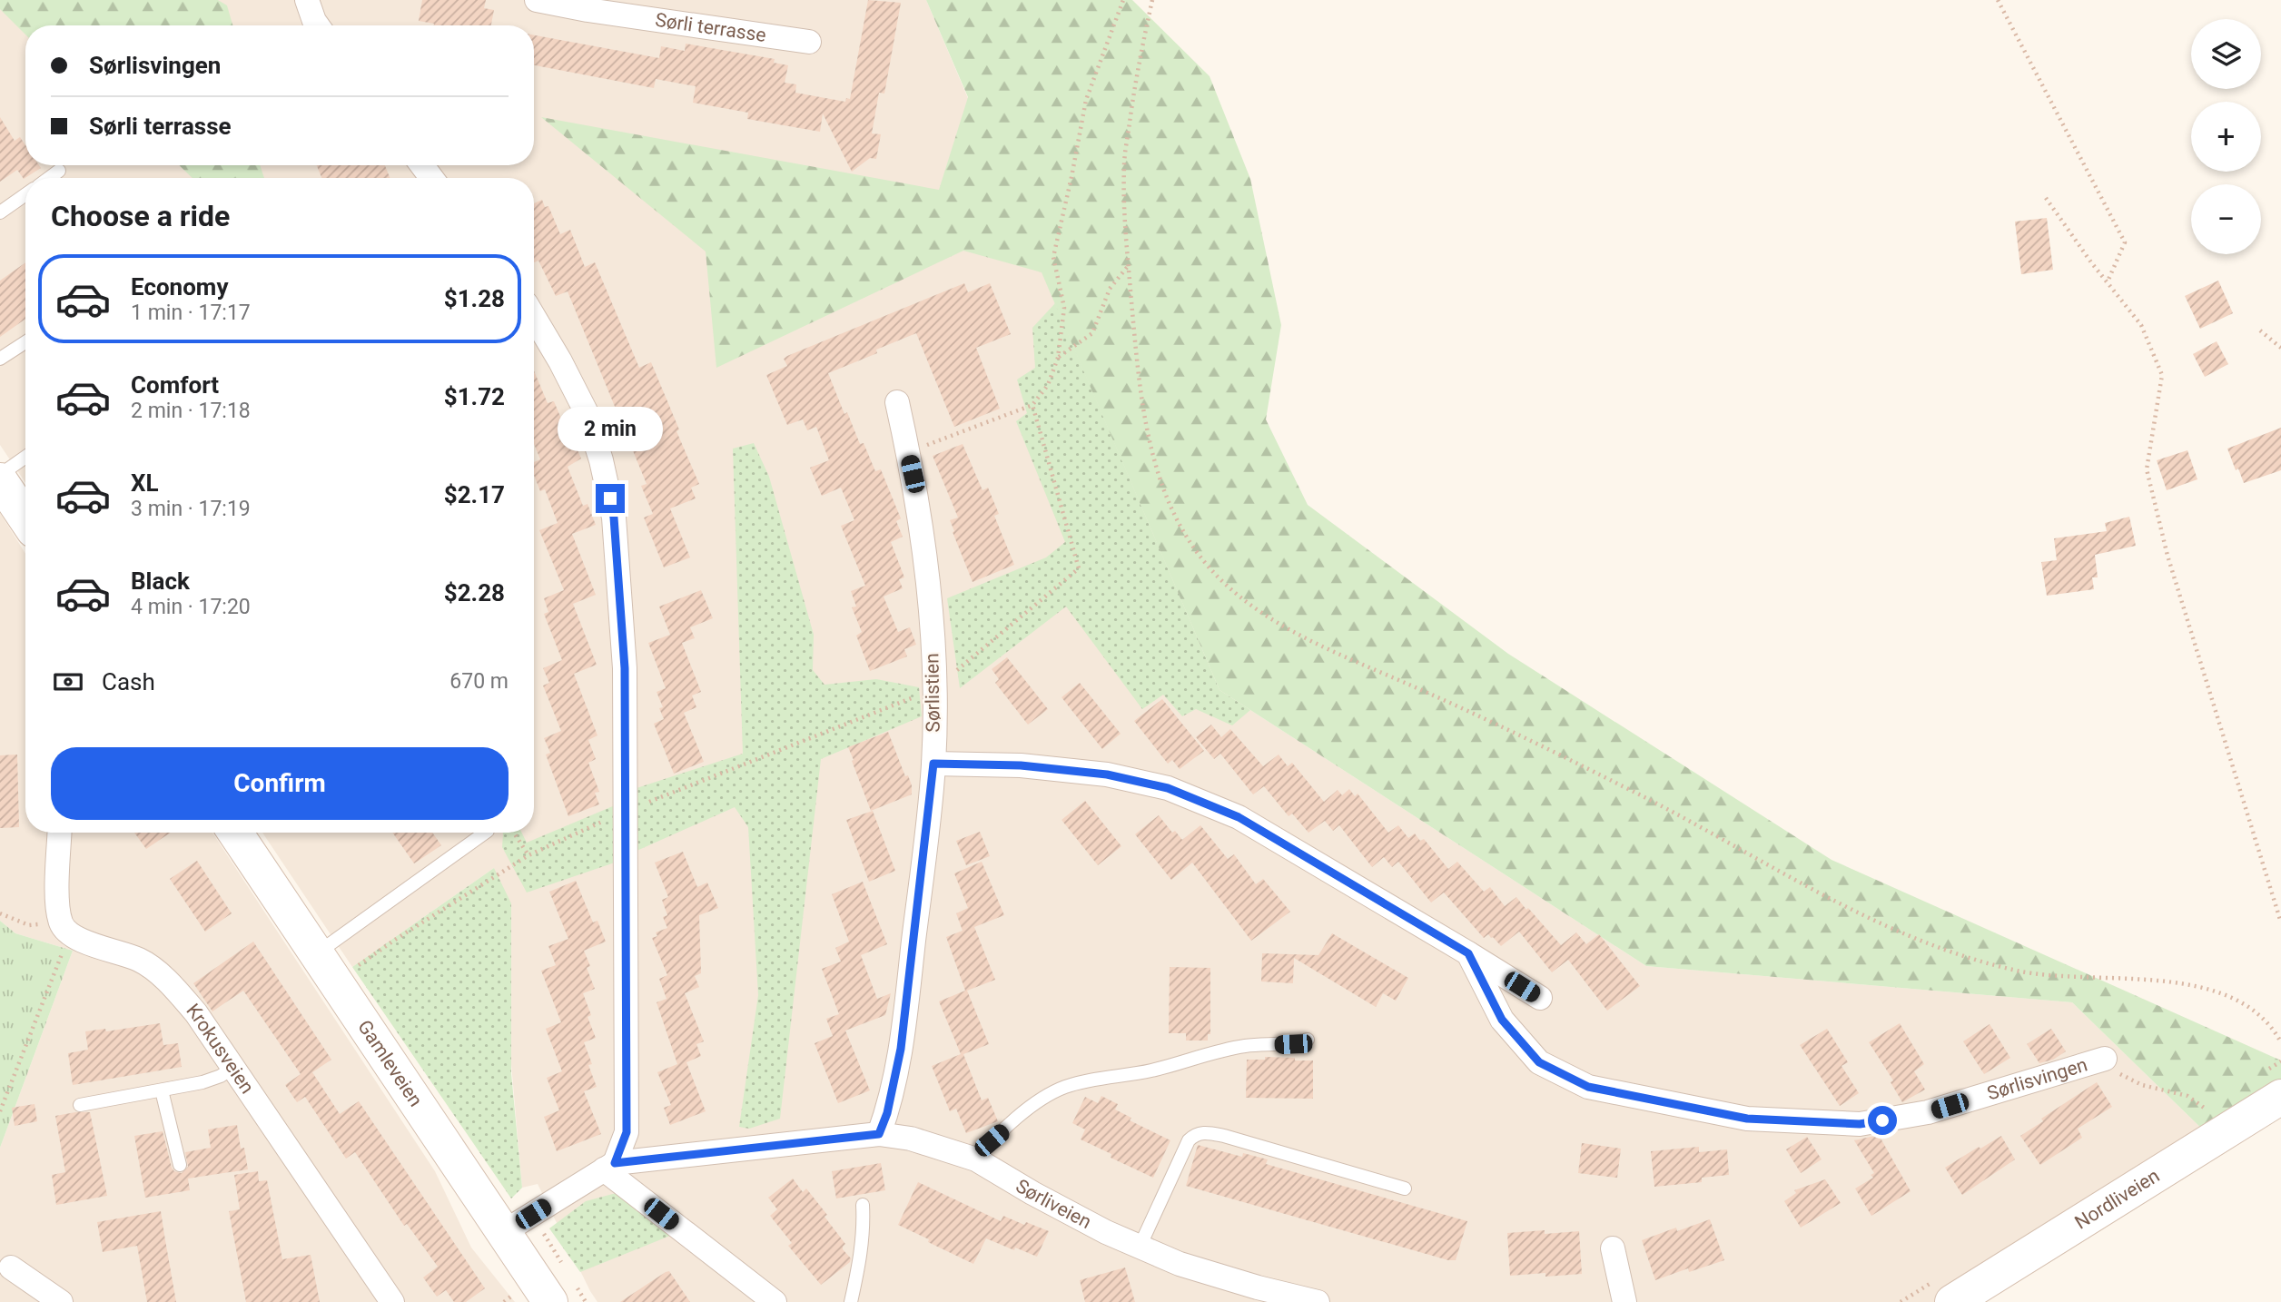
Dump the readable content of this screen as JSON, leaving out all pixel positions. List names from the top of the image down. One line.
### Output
{"streets":{"street":["Sørli terrasse","Sørlistien","Krokusveien","Gamleveien","Sørlisvingen","Nordliveien","Sørliveien"]},"crossings":[["Sørlistien","Sørliveien"],["Gamleveien","Sørliveien"]],"page":{"map_buttons":["+","−"],"banner":["Sørlisvingen","Sørli terrasse"],"heading":"Choose a ride","list":[{"name":"Economy","note":"1 min · 17:17","value":"$1.28"},{"name":"Comfort","note":"2 min · 17:18","value":"$1.72"},{"name":"XL","note":"3 min · 17:19","value":"$2.17"},{"name":"Black","note":"4 min · 17:20","value":"$2.28"}],"bubble":"2 min","pay":["Cash","670 m"],"buttons":"Confirm"}}
